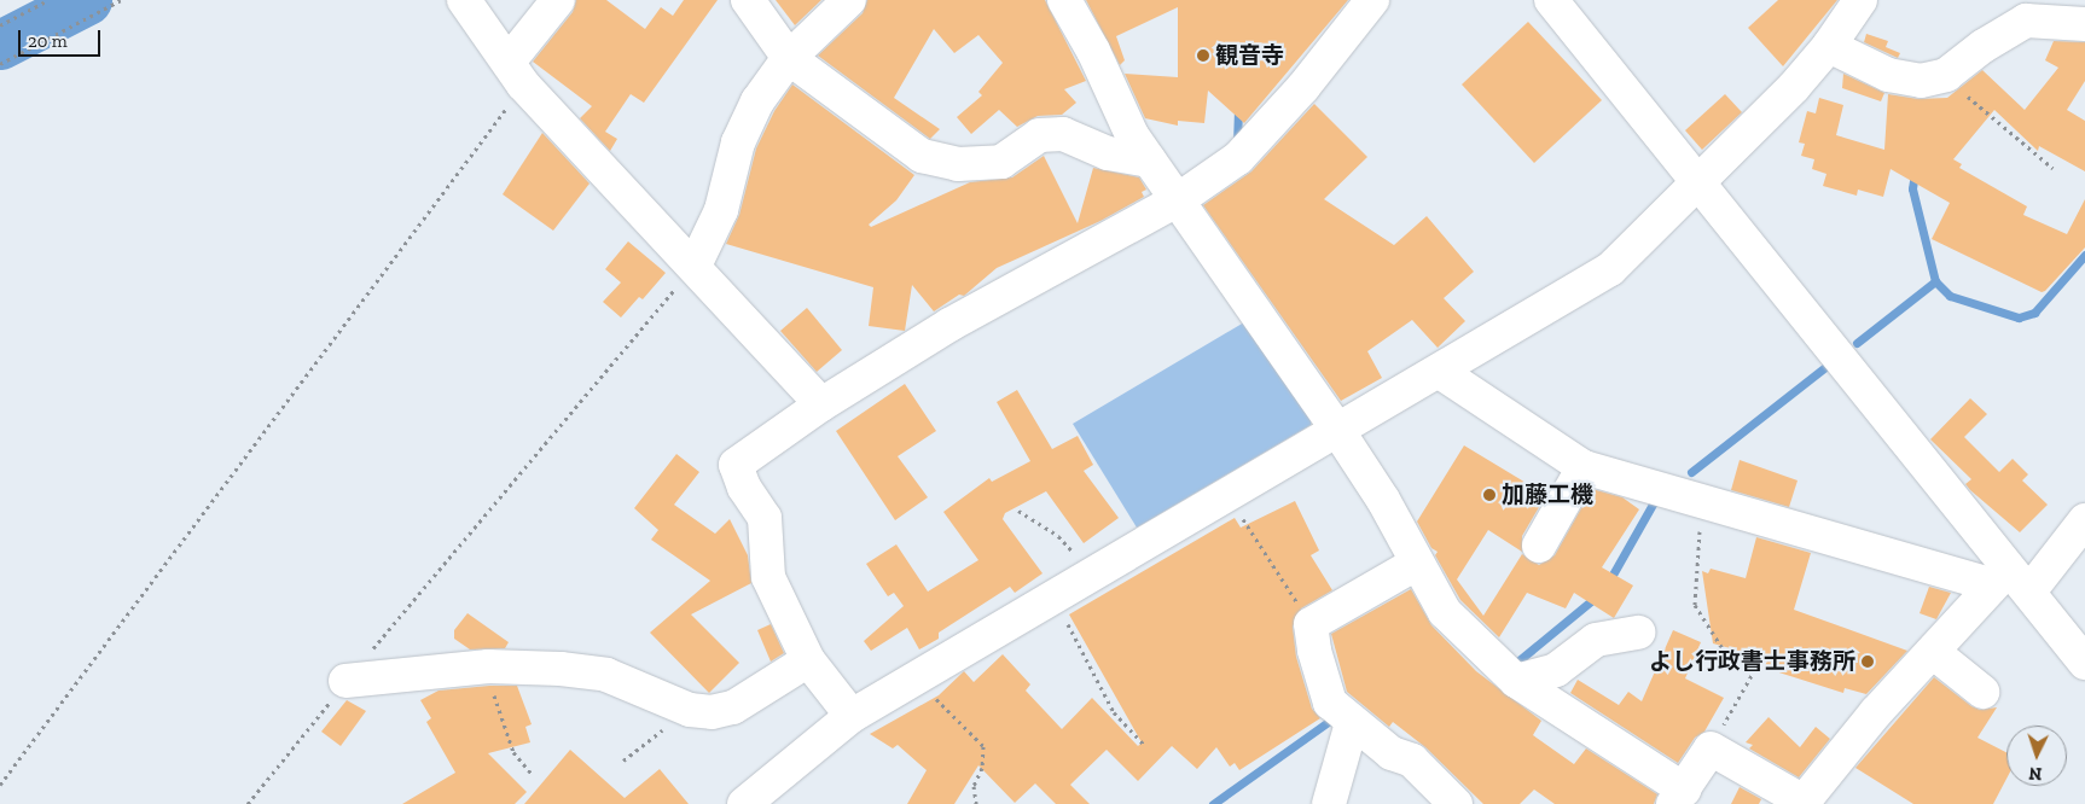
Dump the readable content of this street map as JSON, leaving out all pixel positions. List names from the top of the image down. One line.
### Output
{"places":["観音寺","加藤工機","よし行政書士事務所"],"scale_bar":"20 m","north":"bottom"}
